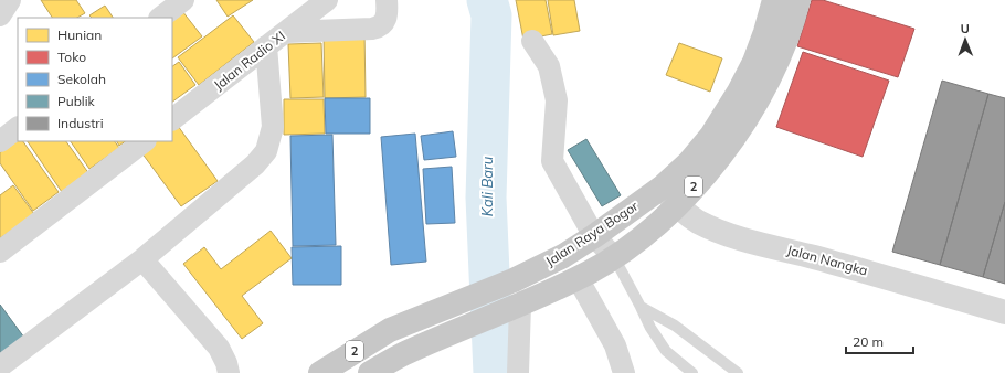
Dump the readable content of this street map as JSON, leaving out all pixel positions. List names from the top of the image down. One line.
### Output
{"streets":{"highway":["2","Jalan Raya Bogor"],"street":["Jalan Radio XI","Jalan Nangka"]},"crossings":[["Jalan Raya Bogor","Jalan Nangka"]],"water":["Kali Baru"],"legend":["Hunian","Toko","Sekolah","Publik","Industri"],"scale_bar":"20 m","north":"top"}
